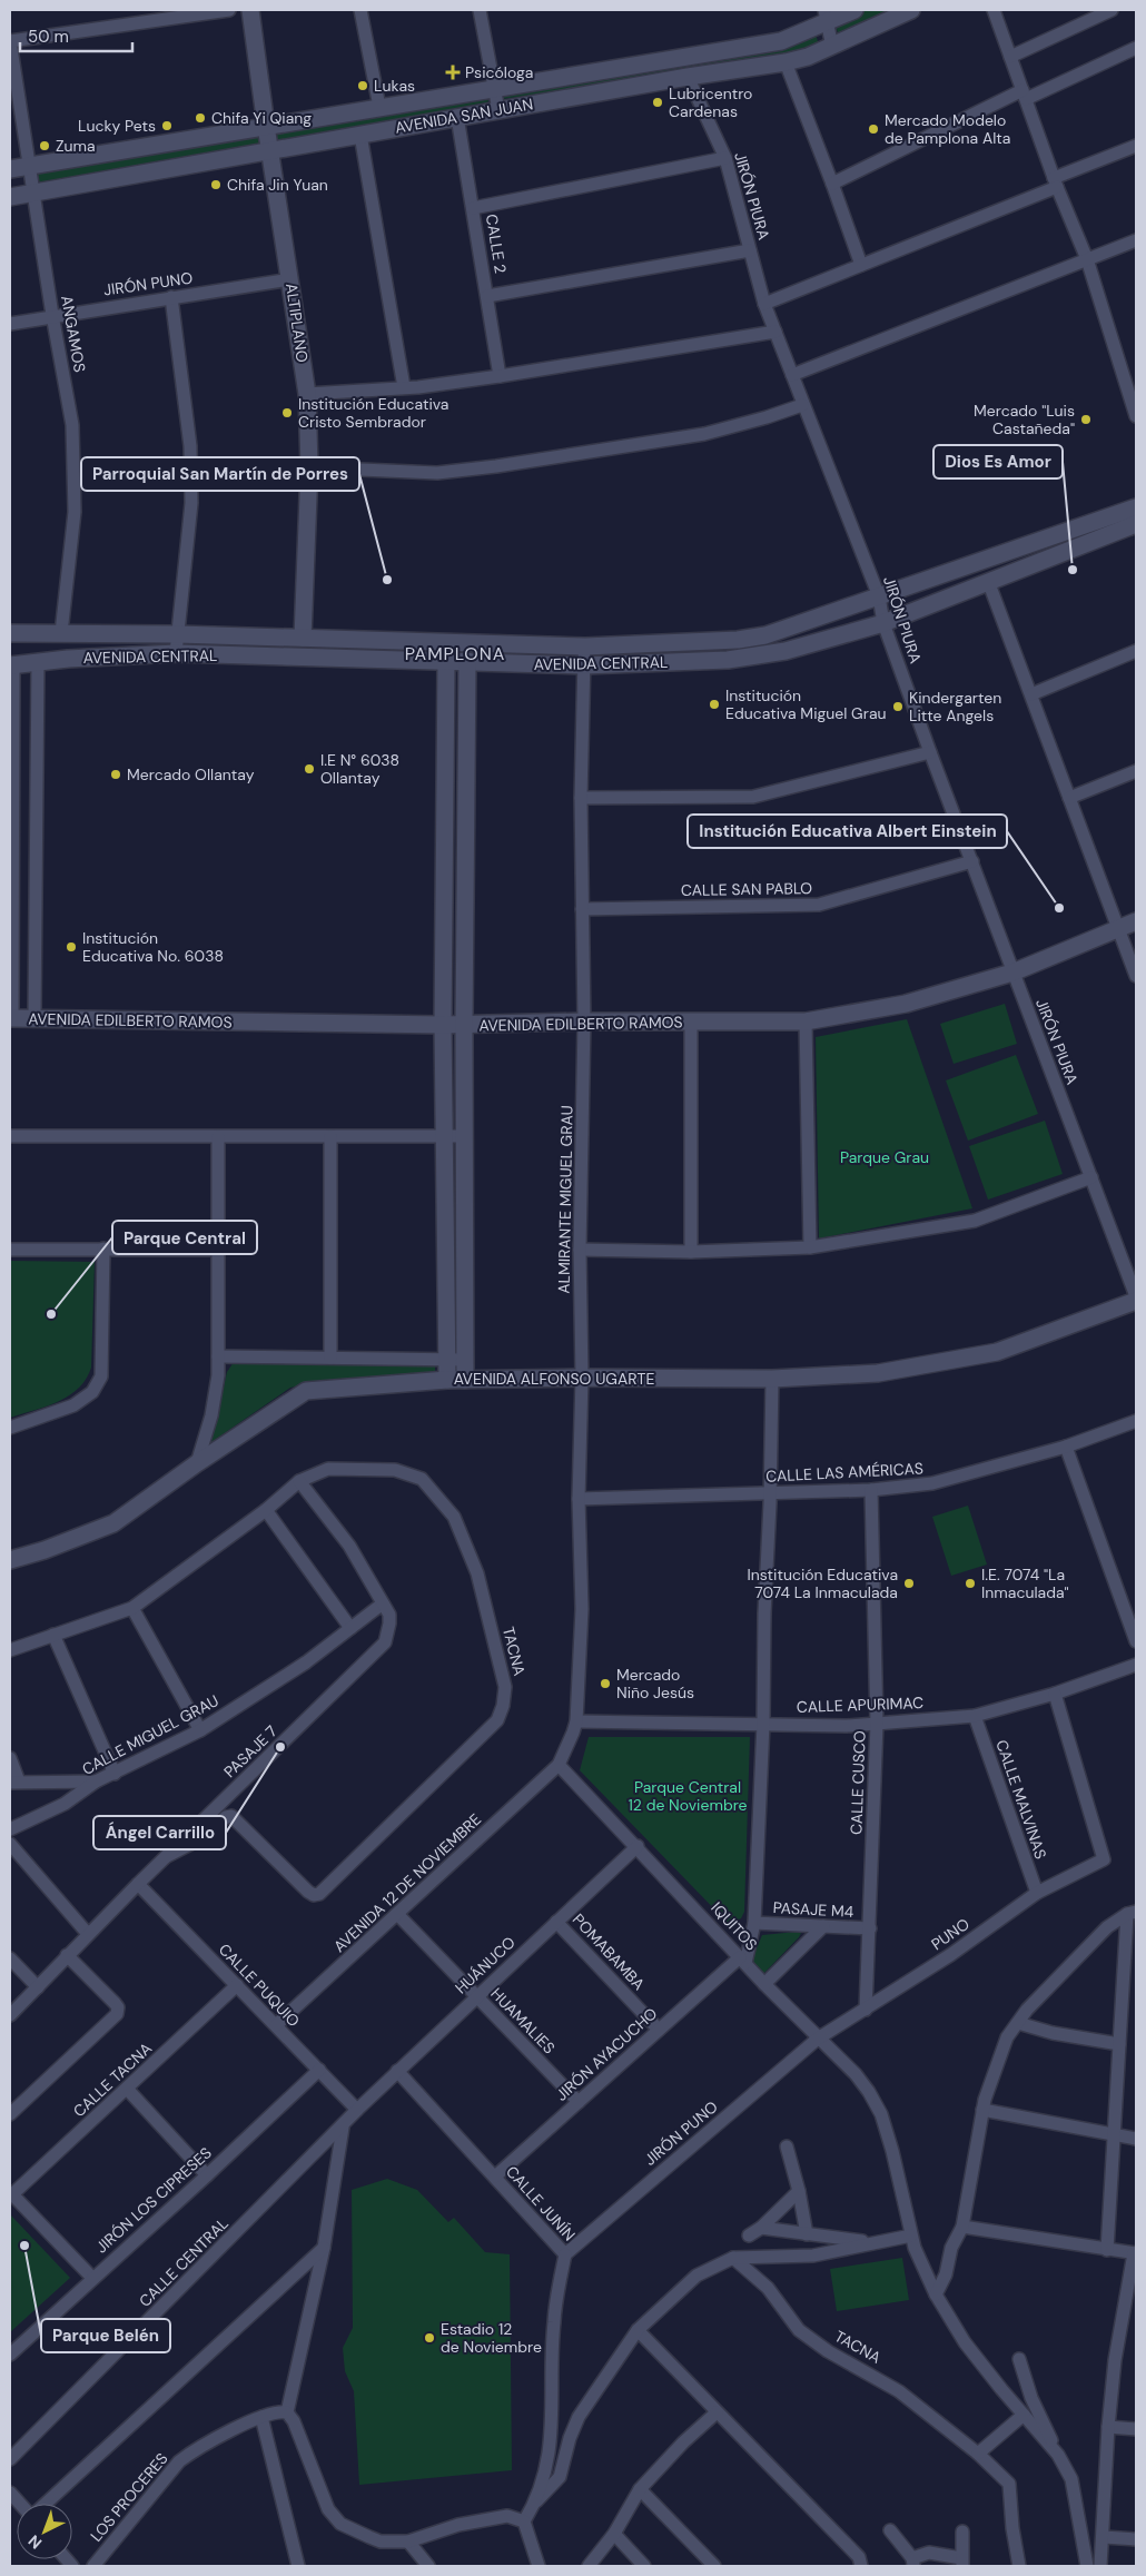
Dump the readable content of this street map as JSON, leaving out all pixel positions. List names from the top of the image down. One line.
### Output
{"streets":{"street":["AVENIDA SAN JUAN","JIRÓN PIURA","CALLE 2","JIRÓN PUNO","ALTIPLANO","ANGAMOS","AVENIDA CENTRAL","CALLE SAN PABLO","AVENIDA EDILBERTO RAMOS","ALMIRANTE MIGUEL GRAU","AVENIDA ALFONSO UGARTE","CALLE LAS AMÉRICAS","TACNA","CALLE APURIMAC","CALLE MIGUEL GRAU","PASAJE 7","CALLE CUSCO","CALLE MALVINAS","AVENIDA 12 DE NOVIEMBRE","PASAJE M4","IQUITOS","PUNO","POMABAMBA","HUÁNUCO","CALLE PUQUIO","HUAMALIES","JIRÓN AYACUCHO","CALLE TACNA","JIRÓN LOS CIPRESES","CALLE JUNÍN","CALLE CENTRAL","LOS PROCERES"]},"crossings":[["AVENIDA SAN JUAN","JIRÓN PIURA"],["AVENIDA SAN JUAN","CALLE 2"],["AVENIDA SAN JUAN","ALTIPLANO"],["AVENIDA SAN JUAN","ANGAMOS"],["JIRÓN PIURA","AVENIDA CENTRAL"],["JIRÓN PIURA","CALLE SAN PABLO"],["JIRÓN PIURA","AVENIDA EDILBERTO RAMOS"],["JIRÓN PIURA","AVENIDA ALFONSO UGARTE"],["JIRÓN PUNO","ALTIPLANO"],["JIRÓN PUNO","ANGAMOS"],["JIRÓN PUNO","IQUITOS"],["JIRÓN PUNO","PUNO"],["JIRÓN PUNO","CALLE JUNÍN"],["ALTIPLANO","AVENIDA CENTRAL"],["ANGAMOS","AVENIDA CENTRAL"],["AVENIDA CENTRAL","ALMIRANTE MIGUEL GRAU"],["CALLE SAN PABLO","ALMIRANTE MIGUEL GRAU"],["AVENIDA EDILBERTO RAMOS","ALMIRANTE MIGUEL GRAU"],["ALMIRANTE MIGUEL GRAU","AVENIDA ALFONSO UGARTE"],["ALMIRANTE MIGUEL GRAU","CALLE LAS AMÉRICAS"],["ALMIRANTE MIGUEL GRAU","CALLE APURIMAC"],["ALMIRANTE MIGUEL GRAU","AVENIDA 12 DE NOVIEMBRE"],["ALMIRANTE MIGUEL GRAU","IQUITOS"],["CALLE LAS AMÉRICAS","CALLE CUSCO"],["TACNA","PASAJE 7"],["CALLE APURIMAC","CALLE CUSCO"],["CALLE APURIMAC","CALLE MALVINAS"],["CALLE APURIMAC","PUNO"],["CALLE MIGUEL GRAU","PASAJE 7"],["PASAJE 7","CALLE PUQUIO"],["CALLE CUSCO","PASAJE M4"],["CALLE CUSCO","PUNO"],["CALLE MALVINAS","PUNO"],["AVENIDA 12 DE NOVIEMBRE","IQUITOS"],["AVENIDA 12 DE NOVIEMBRE","CALLE PUQUIO"],["AVENIDA 12 DE NOVIEMBRE","HUAMALIES"],["IQUITOS","PUNO"],["IQUITOS","HUÁNUCO"],["IQUITOS","JIRÓN AYACUCHO"],["POMABAMBA","HUÁNUCO"],["POMABAMBA","JIRÓN AYACUCHO"],["HUÁNUCO","CALLE PUQUIO"],["HUÁNUCO","HUAMALIES"],["HUÁNUCO","CALLE JUNÍN"],["HUÁNUCO","CALLE CENTRAL"],["CALLE PUQUIO","CALLE TACNA"],["CALLE PUQUIO","JIRÓN LOS CIPRESES"],["CALLE PUQUIO","CALLE CENTRAL"],["HUAMALIES","JIRÓN AYACUCHO"],["JIRÓN AYACUCHO","CALLE JUNÍN"]],"districts":["PAMPLONA"],"parks":["Parque Grau","Parque Central 12 de Noviembre"],"places":{"health":["Psicóloga"],"other":["Lukas","Lubricentro Cardenas","Chifa Yi Qiang","Lucky Pets","Mercado Modelo de Pamplona Alta","Zuma","Chifa Jin Yuan","Institución Educativa Cristo Sembrador","Mercado \"Luis Castañeda\"","Dios Es Amor","Parroquial San Martín de Porres","Institución Educativa Miguel Grau","Kindergarten Litte Angels","I.E N° 6038 Ollantay","Mercado Ollantay","Institución Educativa Albert Einstein","Institución Educativa No. 6038","Parque Central","Institución Educativa 7074 La Inmaculada","I.E. 7074 \"La Inmaculada\"","Mercado Niño Jesús","Ángel Carrillo","Parque Belén","Estadio 12 de Noviembre"]},"scale_bar":"50 m","north":"bottom left"}
